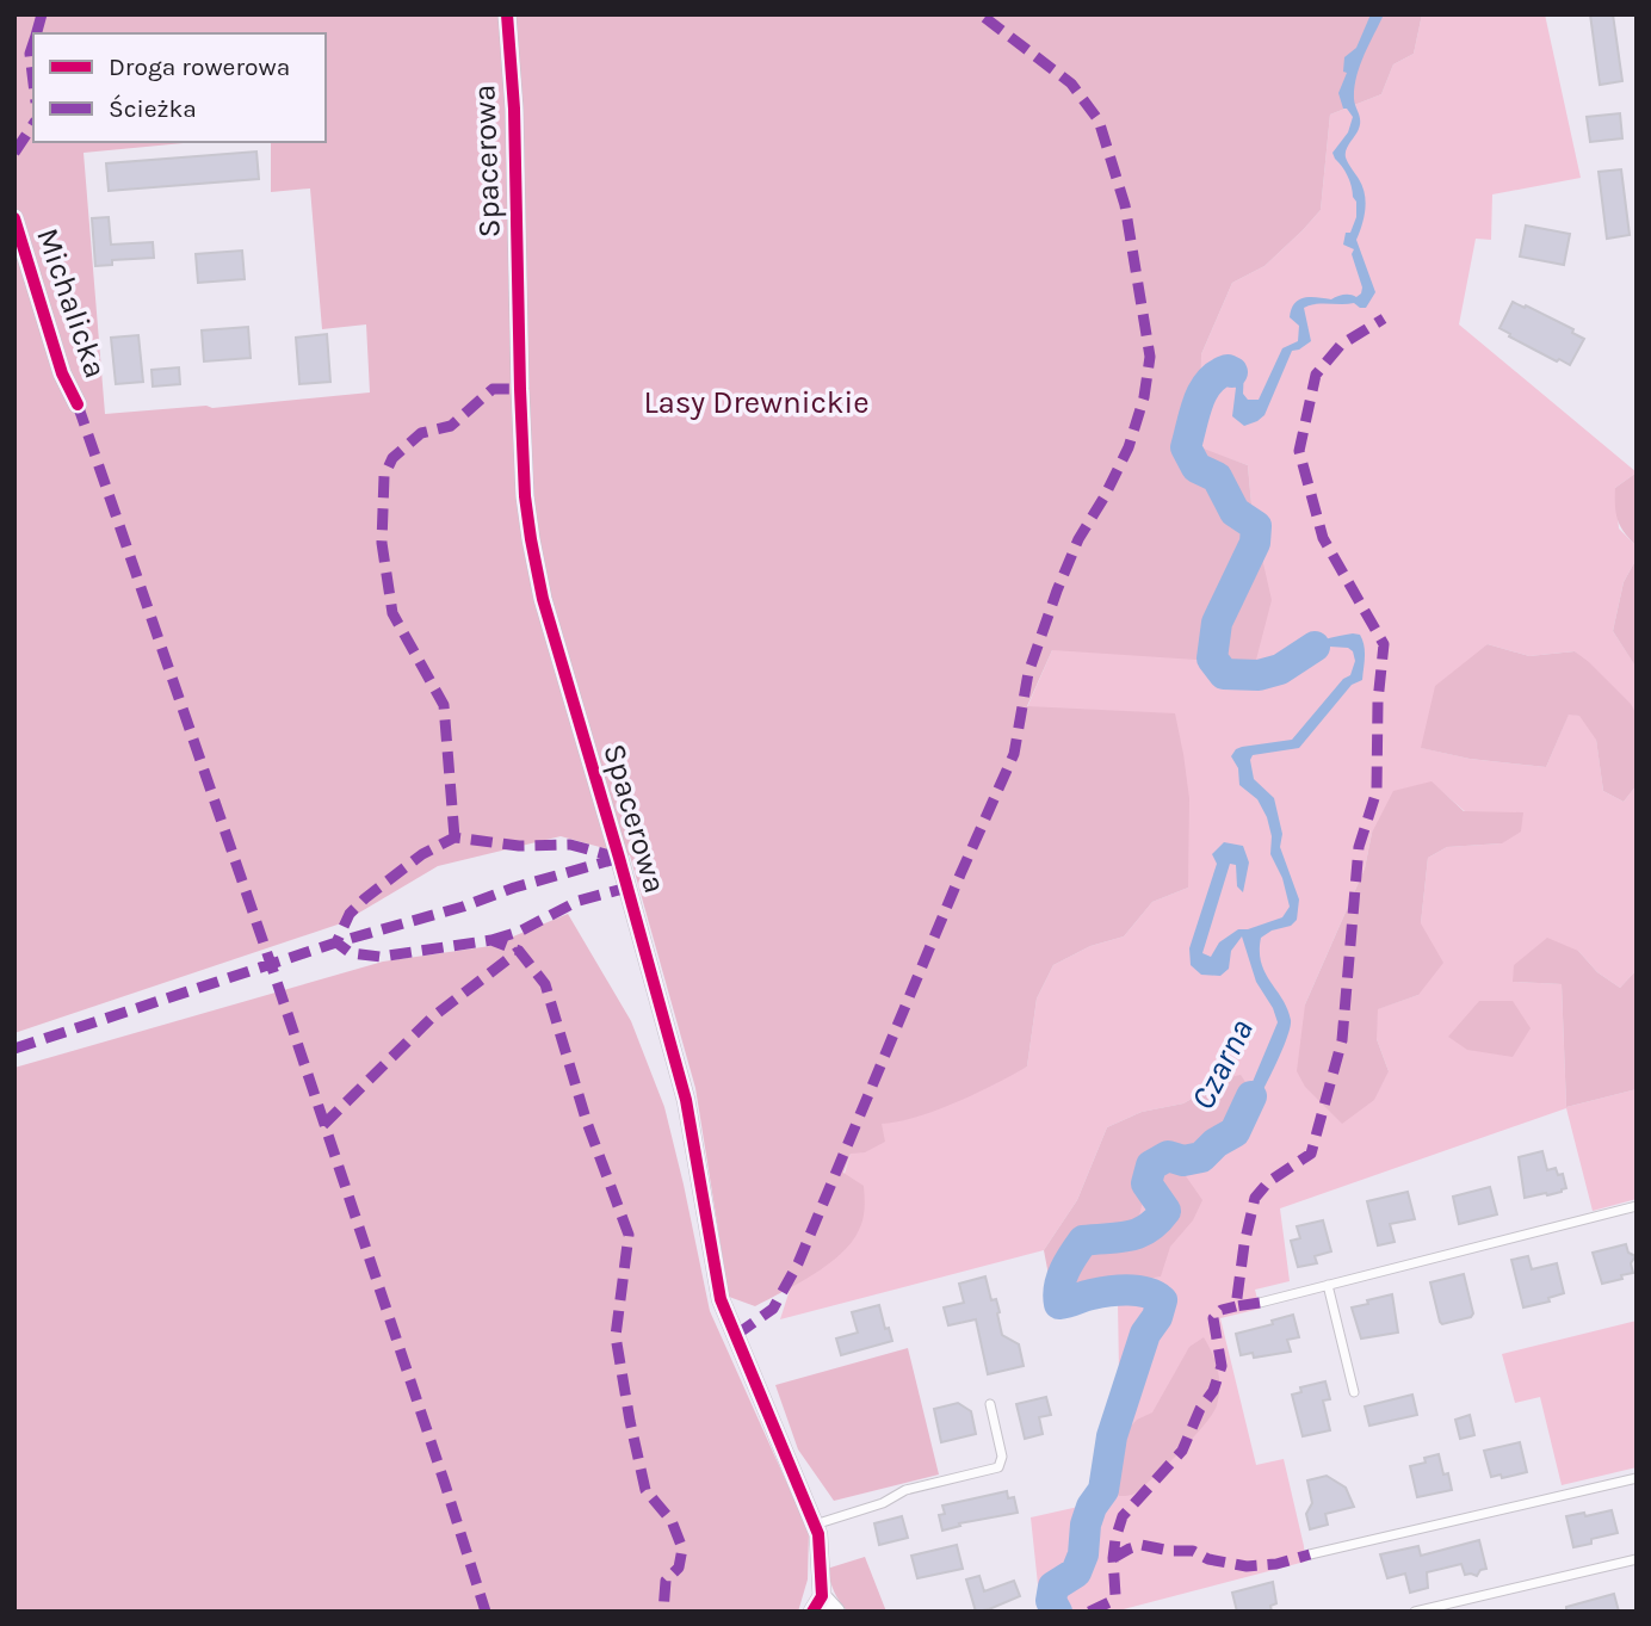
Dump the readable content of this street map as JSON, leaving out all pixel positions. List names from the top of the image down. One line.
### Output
{"streets":{"street":["Spacerowa","Michalicka"]},"water":["Czarna"],"parks":["Lasy Drewnickie"],"legend":["Droga rowerowa","Ścieżka"]}
